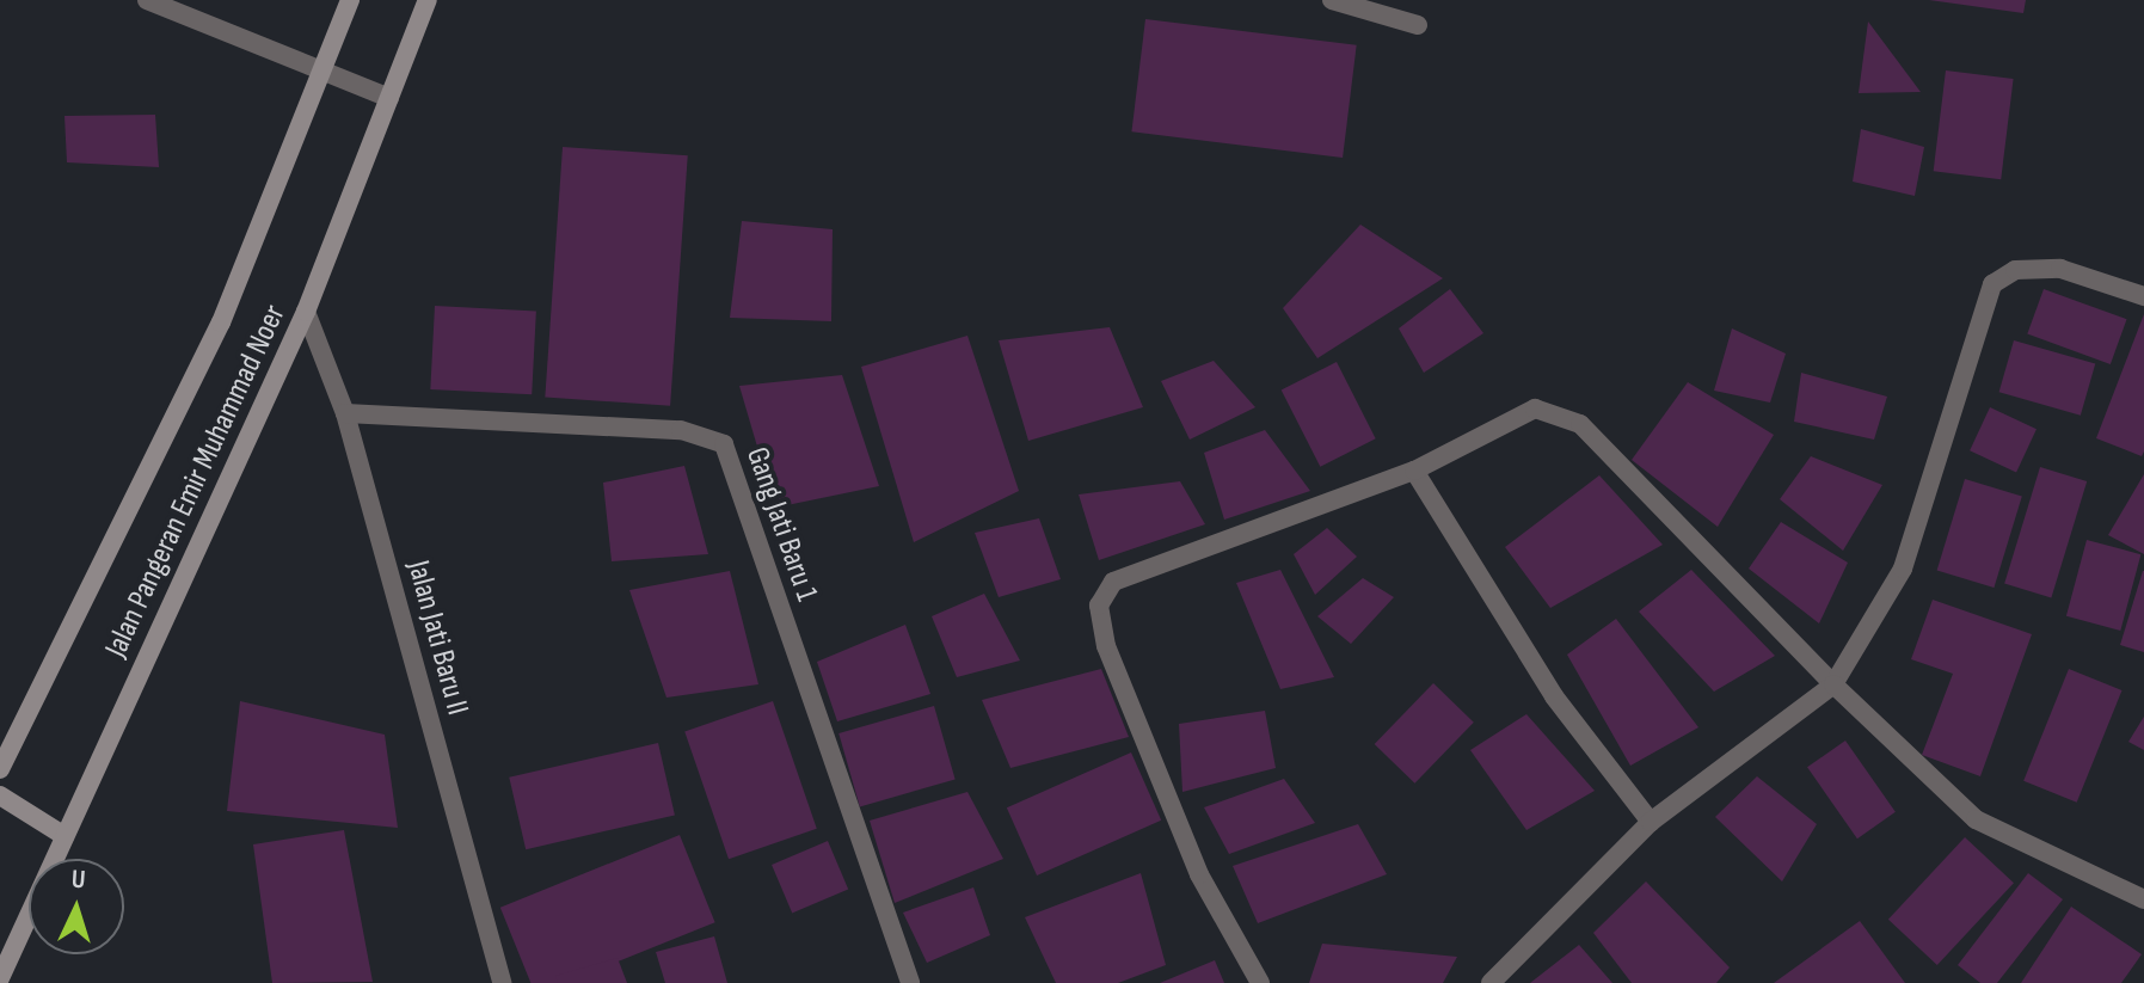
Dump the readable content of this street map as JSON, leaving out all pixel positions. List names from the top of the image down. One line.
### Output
{"streets":{"main road":["Jalan Pangeran Emir Muhammad Noer"],"street":["Gang Jati Baru 1","Jalan Jati Baru II"]},"crossings":[["Jalan Pangeran Emir Muhammad Noer","Jalan Jati Baru II"],["Gang Jati Baru 1","Jalan Jati Baru II"]],"north":"top"}
